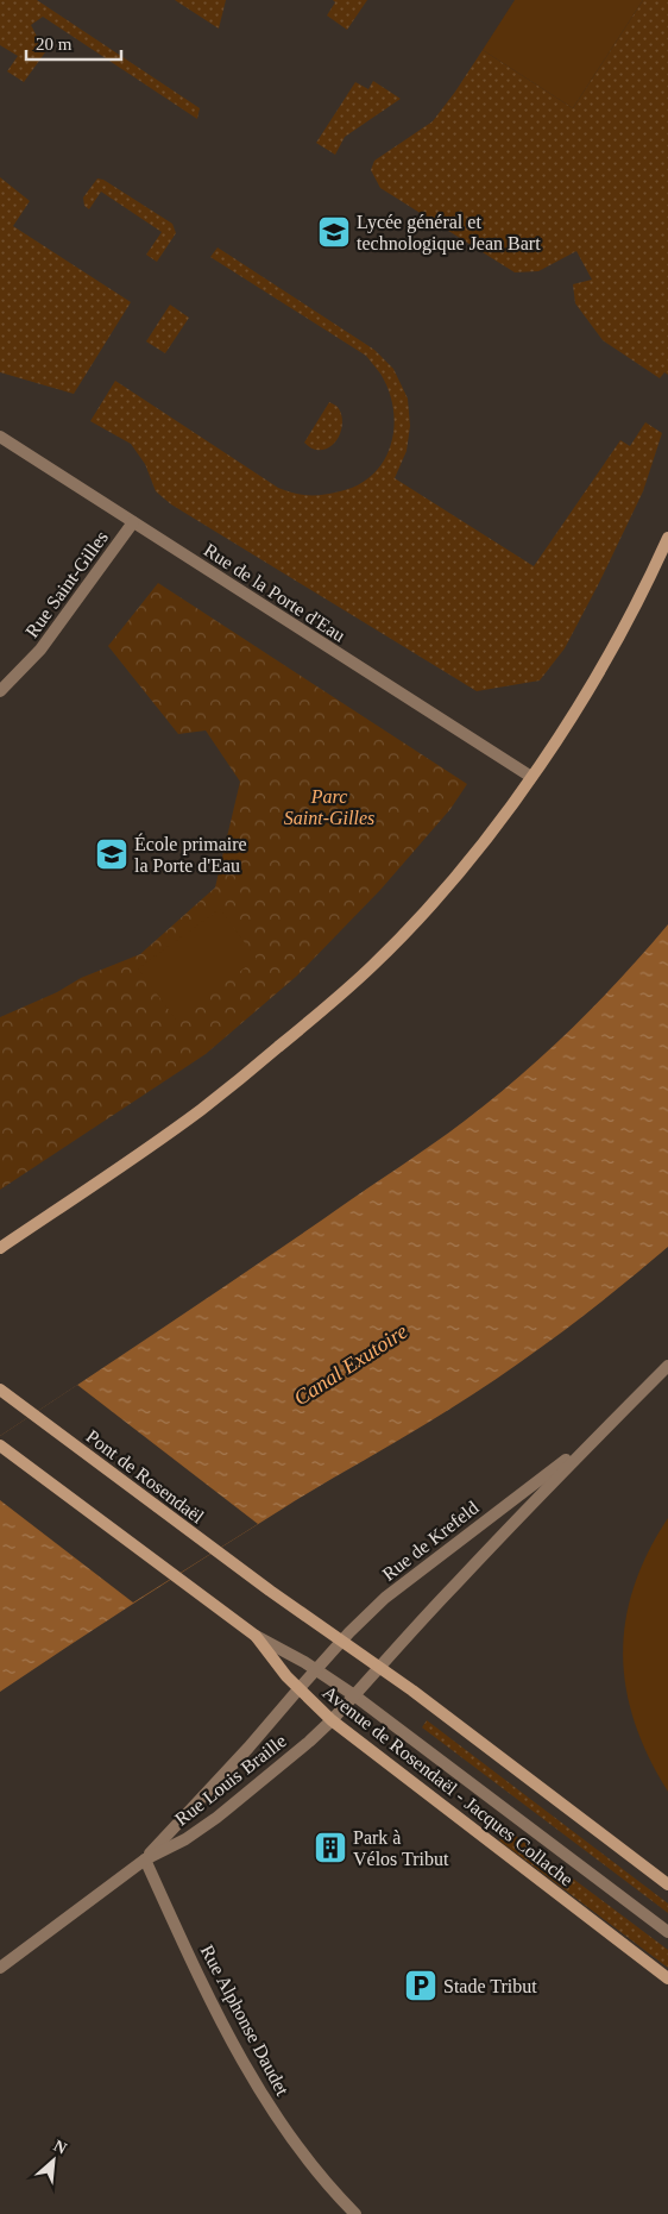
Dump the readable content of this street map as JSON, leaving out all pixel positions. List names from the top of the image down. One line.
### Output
{"streets":{"main road":["Pont de Rosendaël","Avenue de Rosendaël - Jacques Collache"],"street":["Rue Saint-Gilles","Rue de la Porte d'Eau","Rue de Krefeld","Rue Louis Braille","Rue Alphonse Daudet"]},"crossings":[["Rue Saint-Gilles","Rue de la Porte d'Eau"],["Pont de Rosendaël","Rue de Krefeld"],["Rue de Krefeld","Rue Louis Braille"],["Rue de Krefeld","Avenue de Rosendaël - Jacques Collache"],["Rue Louis Braille","Avenue de Rosendaël - Jacques Collache"],["Rue Louis Braille","Rue Alphonse Daudet"]],"water":["Canal Exutoire"],"parks":["Parc Saint-Gilles"],"places":{"school or university":["Lycée général et technologique Jean Bart","École primaire la Porte d'Eau"],"building":["Park à Vélos Tribut"],"parking":["Stade Tribut"]},"scale_bar":"20 m","north":"top right"}
